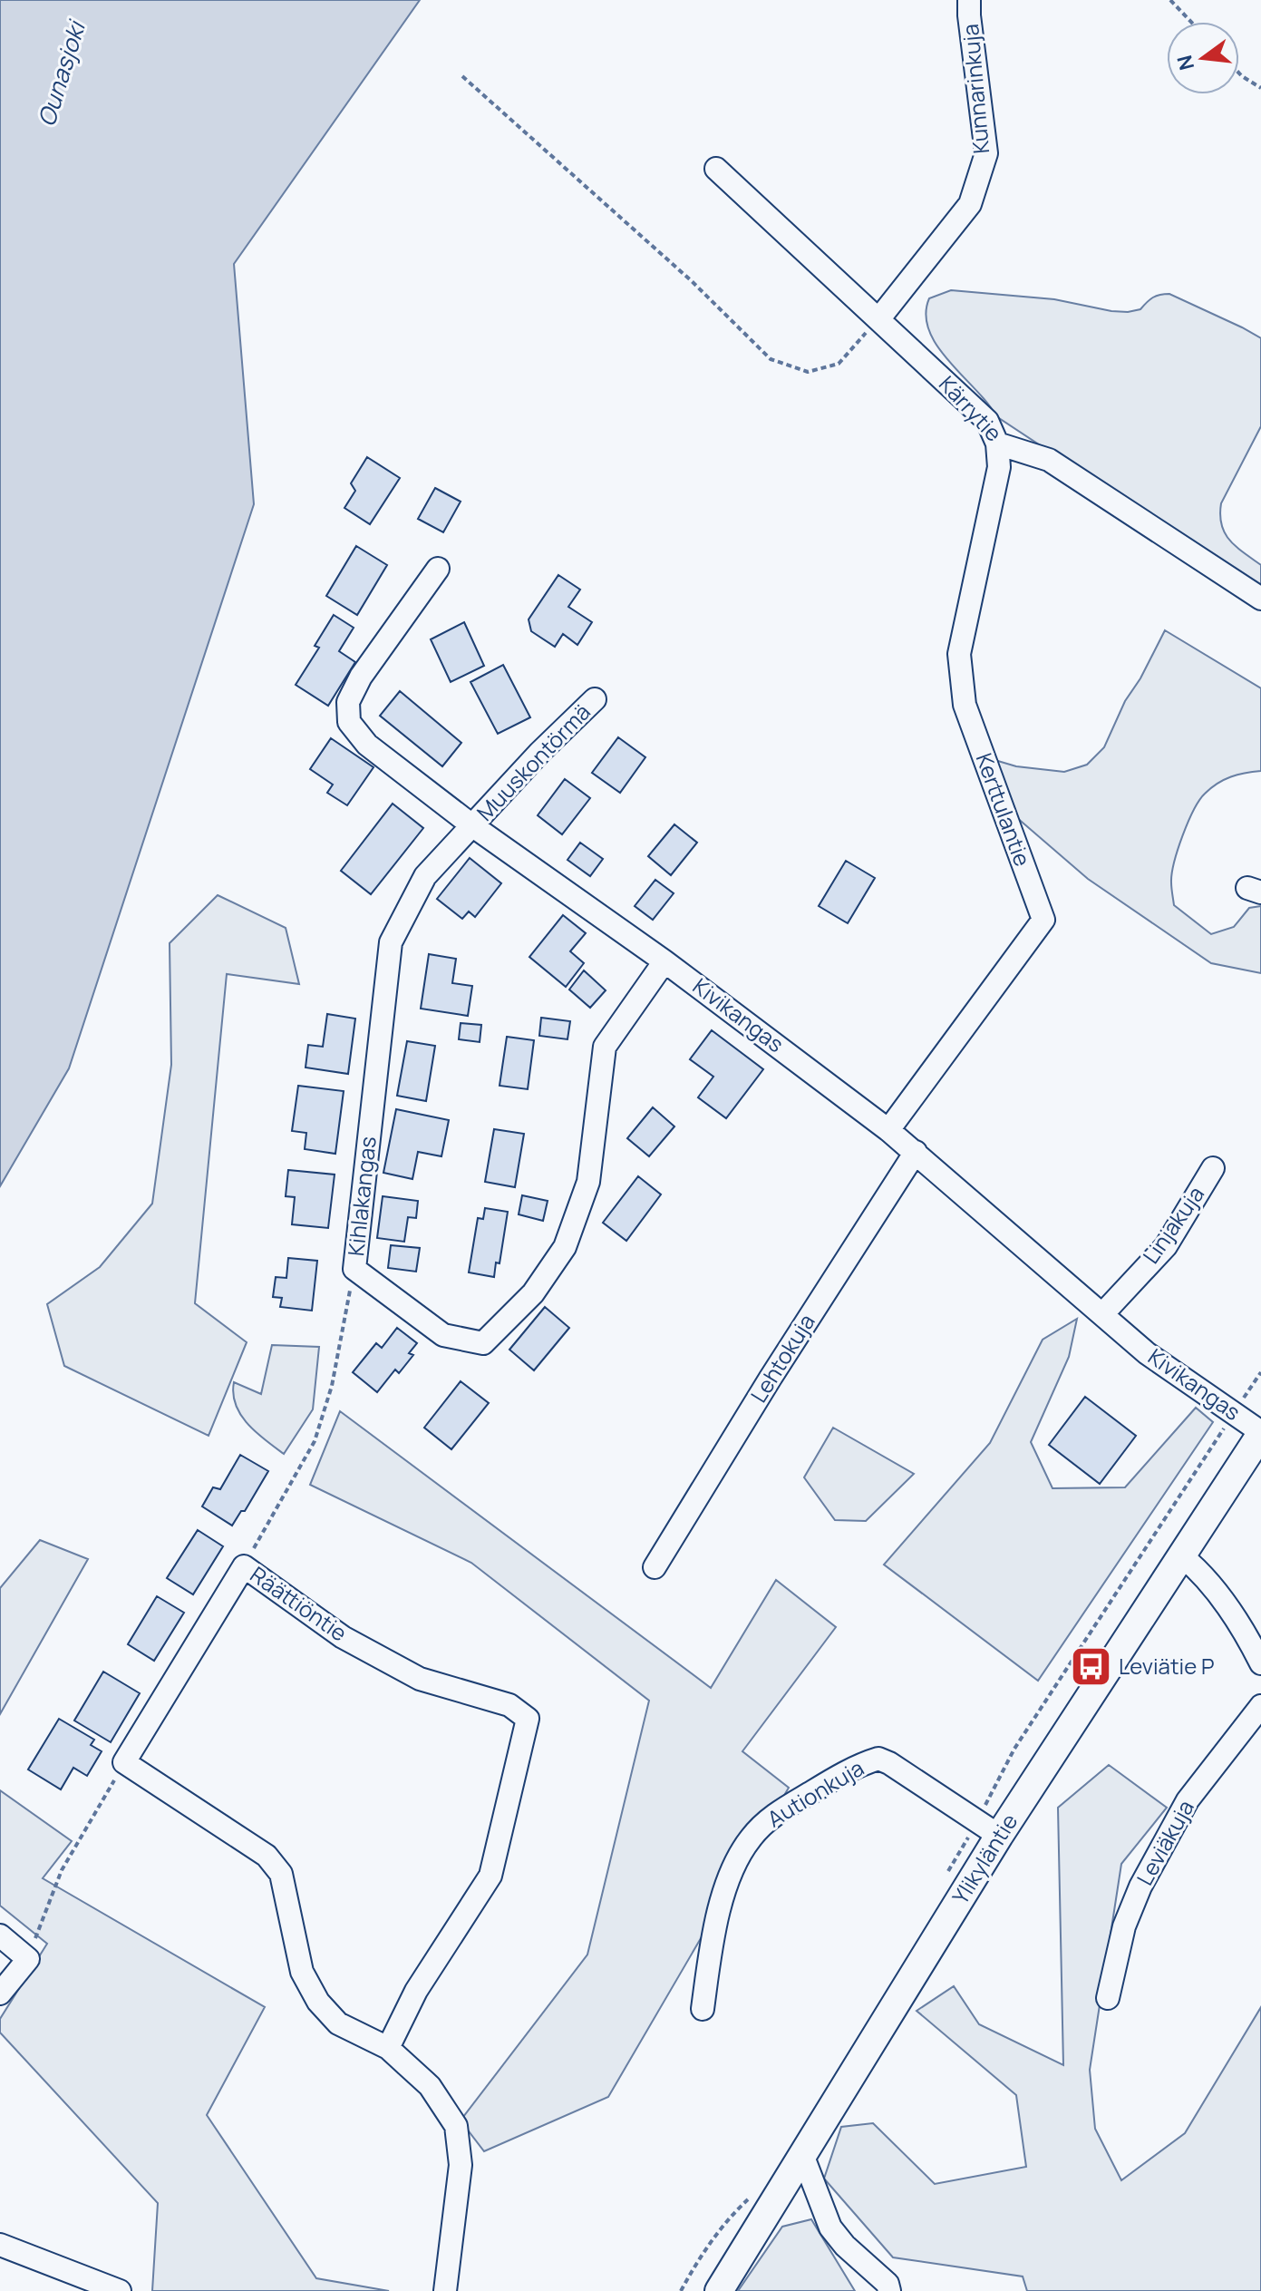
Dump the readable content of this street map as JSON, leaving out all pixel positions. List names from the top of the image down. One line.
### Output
{"streets":{"main road":["Ylikyläntie"],"street":["Kunnarinkuja","Kärrytie","Muuskontörmä","Kerttulantie","Kivikangas","Kihlakangas","Linjakuja","Lehtokuja","Räättiöntie","Autionkuja","Leviäkuja"]},"crossings":[["Kunnarinkuja","Kärrytie"],["Kärrytie","Kerttulantie"],["Muuskontörmä","Kivikangas"],["Muuskontörmä","Kihlakangas"],["Kerttulantie","Kivikangas"],["Kivikangas","Kihlakangas"],["Kivikangas","Linjakuja"],["Kivikangas","Lehtokuja"],["Kivikangas","Ylikyläntie"],["Autionkuja","Ylikyläntie"]],"water":["Ounasjoki"],"places":{"bus stop":["Leviätie P"]},"north":"left"}
